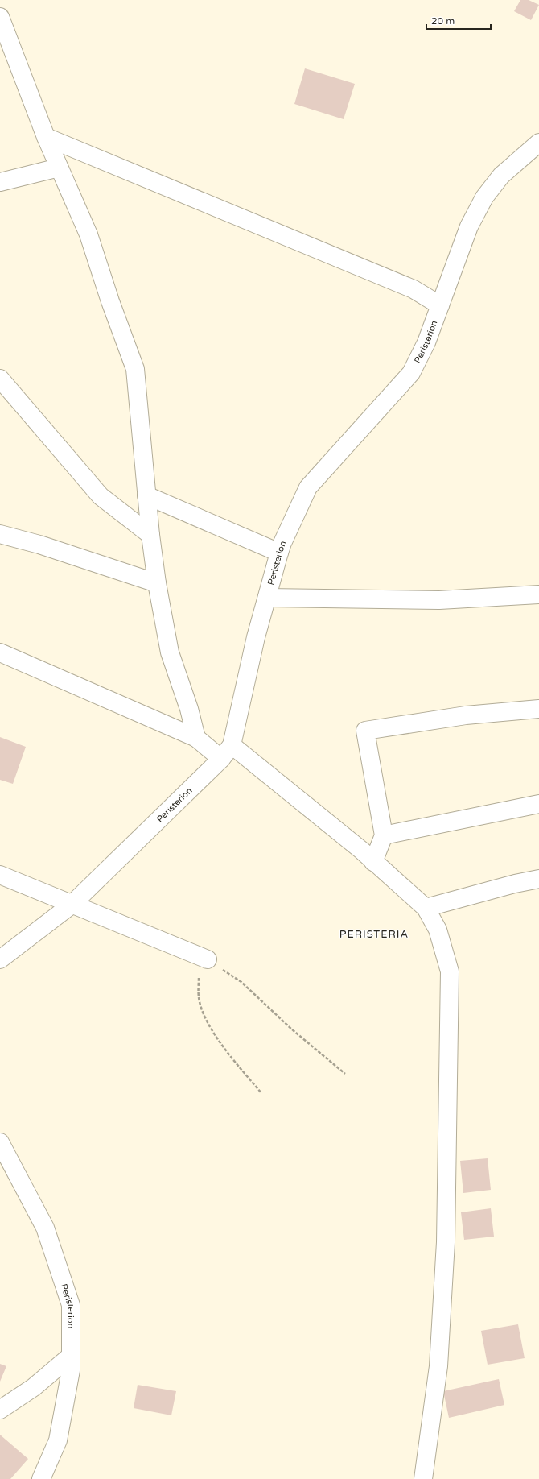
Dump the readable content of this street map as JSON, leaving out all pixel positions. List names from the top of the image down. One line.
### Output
{"streets":{"street":["Peristerion"]},"districts":["PERISTERIA"],"scale_bar":"20 m"}
